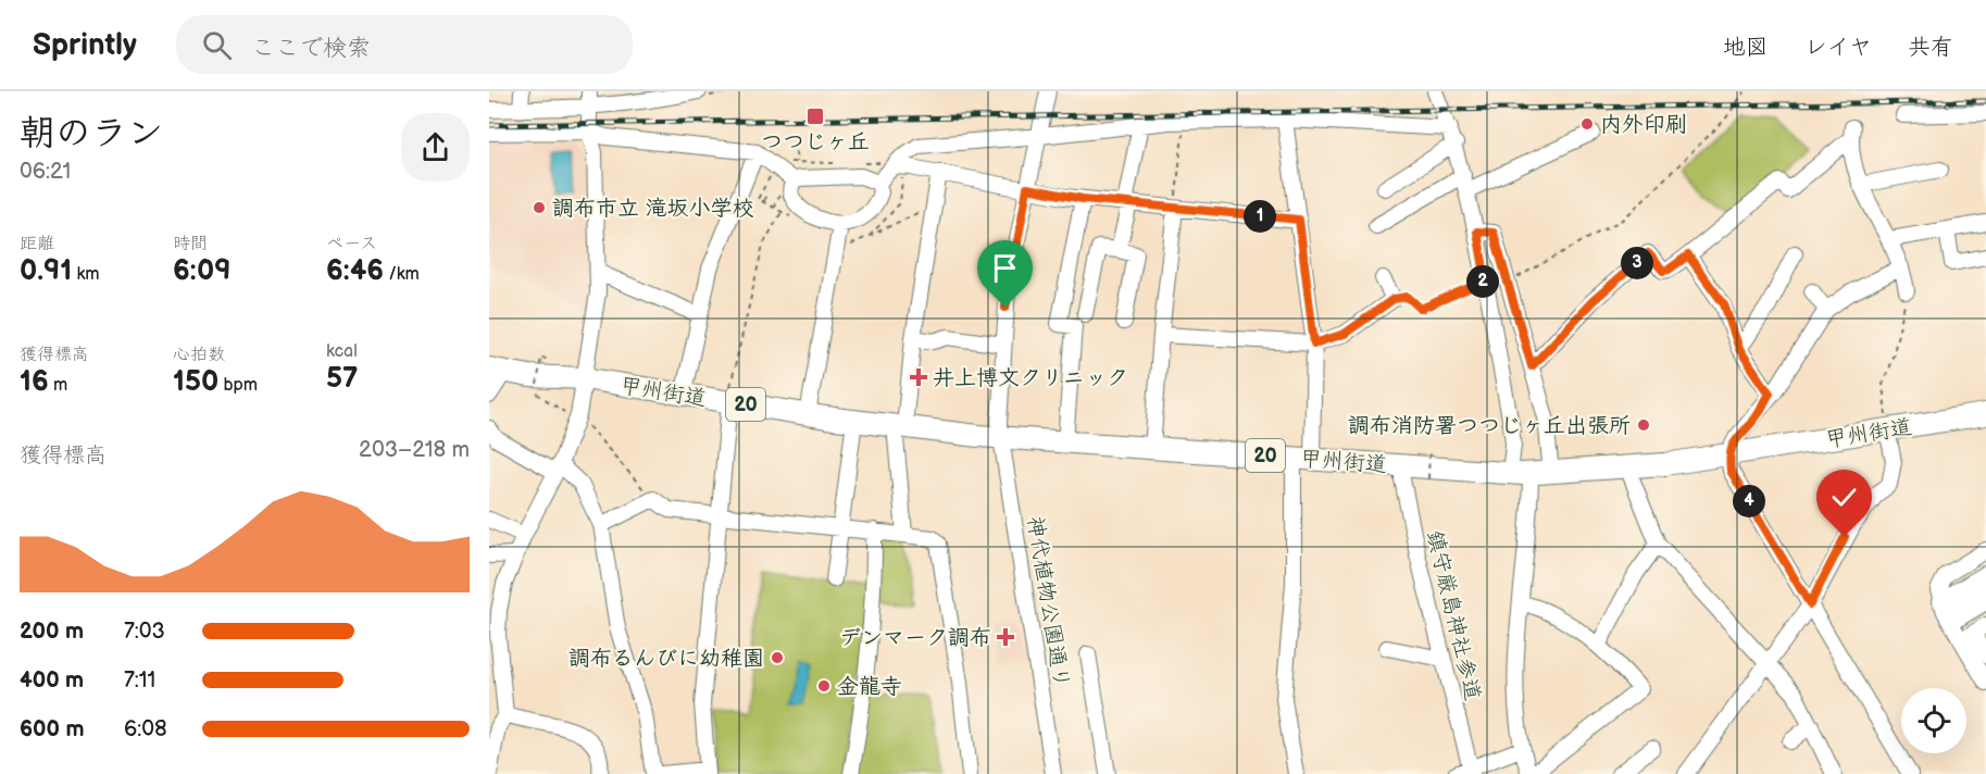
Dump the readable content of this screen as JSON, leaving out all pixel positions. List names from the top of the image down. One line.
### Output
{"streets":{"highway":["甲州街道","20"],"street":["神代植物公園通り","鎮守厳島神社参道"]},"crossings":[["甲州街道","神代植物公園通り"],["甲州街道","鎮守厳島神社参道"]],"places":{"transit":["つつじヶ丘"],"other":["内外印刷","調布市立 滝坂小学校","調布消防署つつじヶ丘出張所","調布るんびに幼稚園","金龍寺"],"health":["井上博文クリニック","デンマーク調布"]},"page":{"header":"Sprintly","search":"ここで検索","nav":["地図","レイヤ","共有"],"heading":["朝のラン","06:21"],"pins":["1","3","2","4"],"stats":[["距離","0.91 km"],["時間","6:09"],["ペース","6:46 /km"],["獲得標高","16 m"],["心拍数","150 bpm"],["kcal","57"]],"chart":["獲得標高","203–218 m"],"list":[{"name":"200 m","note":"7:03"},{"name":"400 m","note":"7:11"},{"name":"600 m","note":"6:08"}]}}
